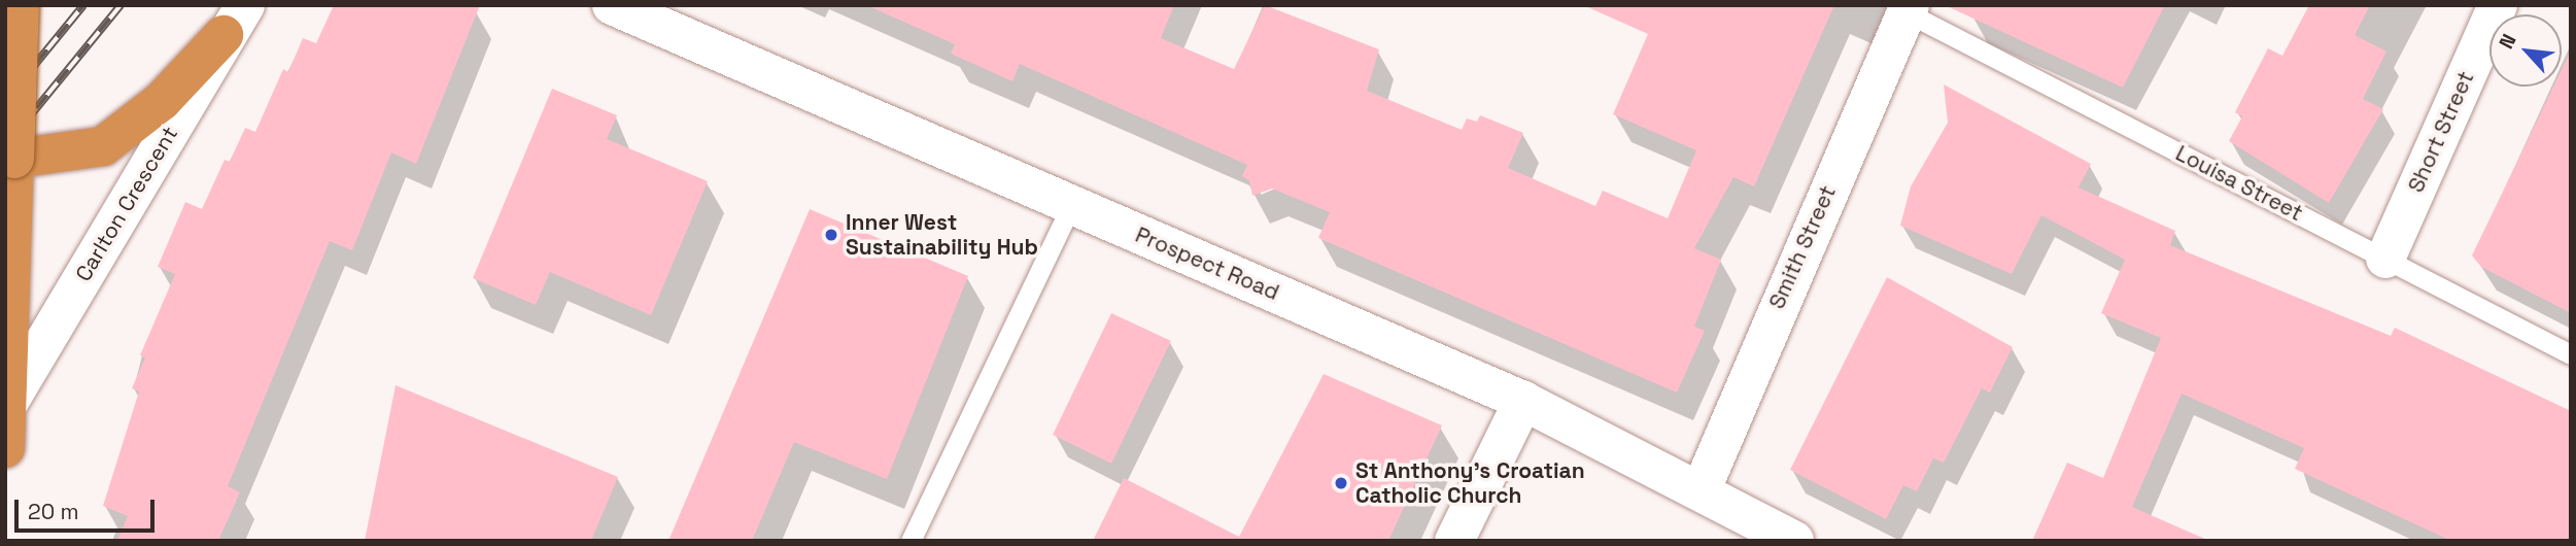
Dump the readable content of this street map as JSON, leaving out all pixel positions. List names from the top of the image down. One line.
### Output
{"streets":{"street":["Short Street","Carlton Crescent","Smith Street","Prospect Road"],"lane":["Louisa Street"]},"crossings":[["Short Street","Louisa Street"],["Louisa Street","Smith Street"],["Smith Street","Prospect Road"]],"places":["Inner West Sustainability Hub","St Anthony's Croatian Catholic Church"],"scale_bar":"20 m","north":"top left"}
